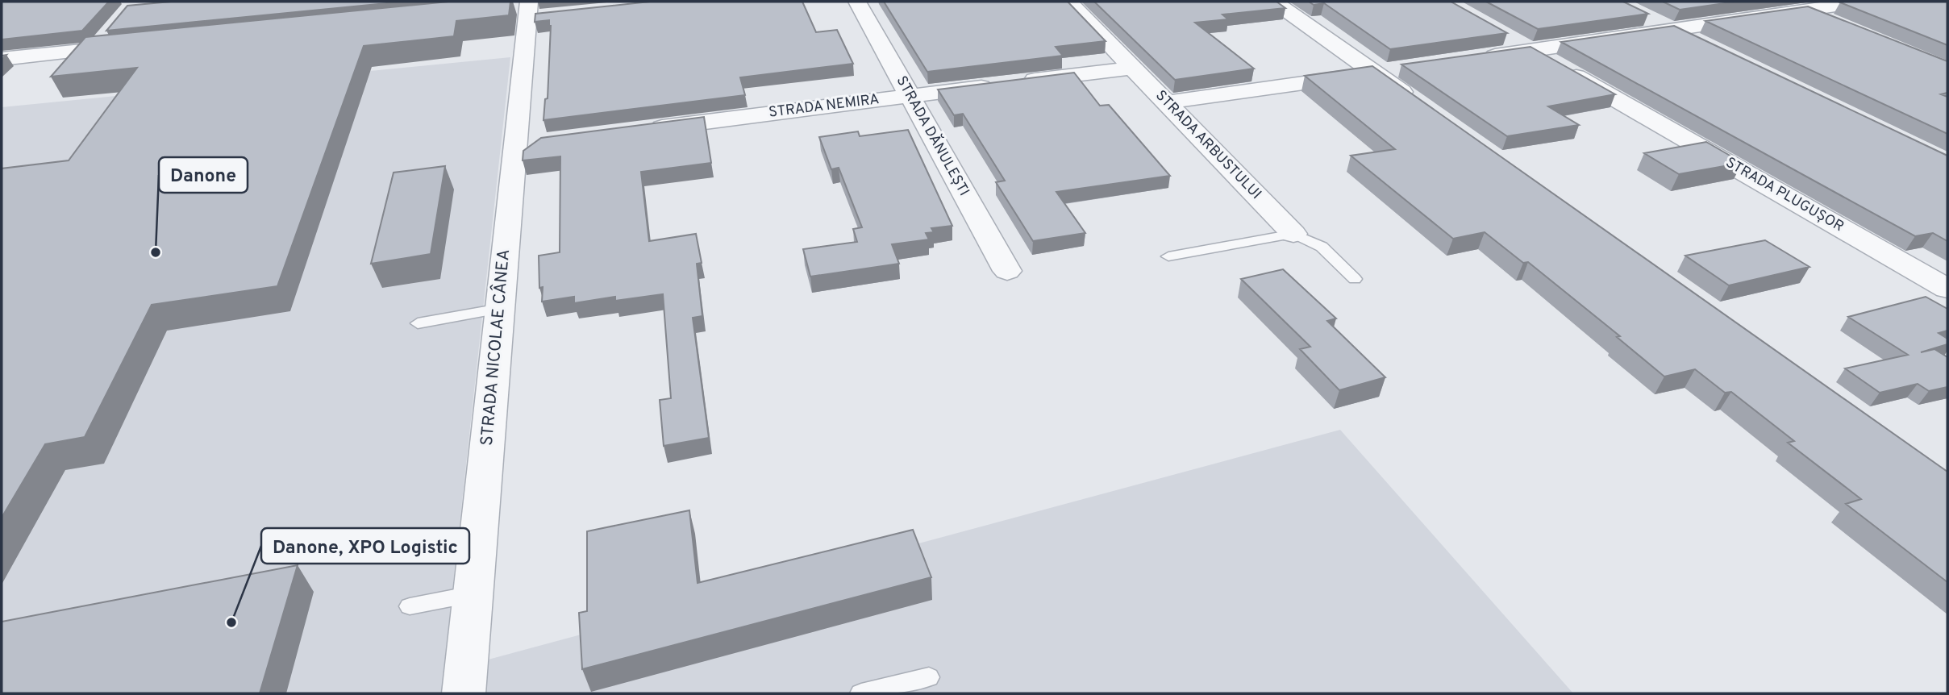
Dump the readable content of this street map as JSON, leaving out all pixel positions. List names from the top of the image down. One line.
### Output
{"streets":{"street":["STRADA NEMIRA","STRADA DĂNULEȘTI","STRADA ARBUSTULUI","STRADA PLUGUȘOR","STRADA NICOLAE CÂNEA"]},"crossings":[["STRADA NEMIRA","STRADA DĂNULEȘTI"],["STRADA NEMIRA","STRADA ARBUSTULUI"]],"places":["Danone","Danone, XPO Logistic"]}
